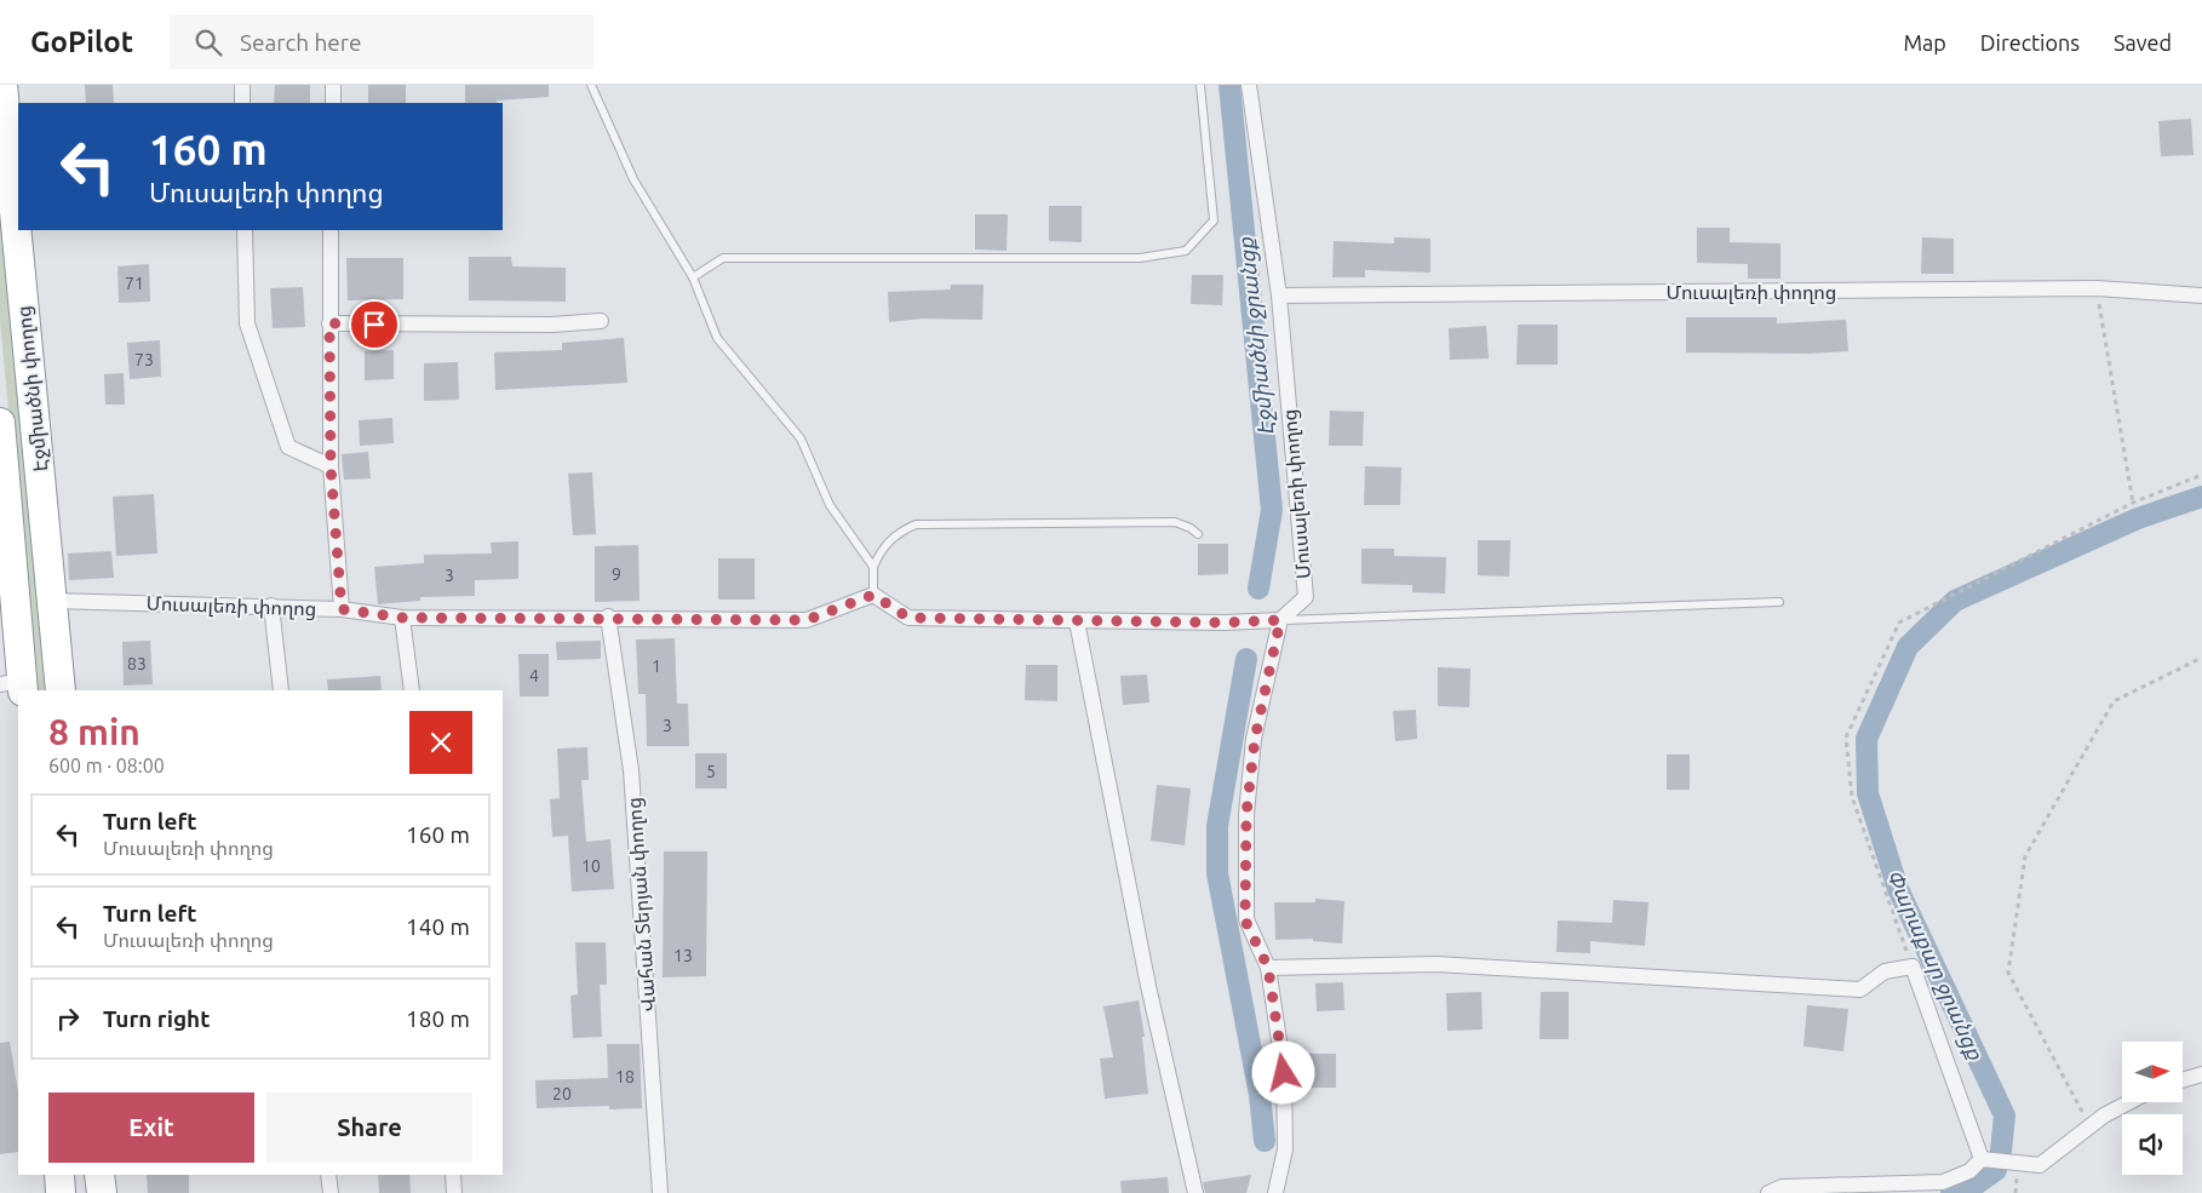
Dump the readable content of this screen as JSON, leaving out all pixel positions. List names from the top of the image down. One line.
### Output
{"streets":{"highway":["Էջմիածնի փողոց"],"street":["Մուսալեռի փողոց","Վահան Տերյան փողոց"]},"crossings":[["Մուսալեռի փողոց","Էջմիածնի փողոց"],["Մուսալեռի փողոց","Վահան Տերյան փողոց"]],"water":["Էջմիածնի ջրանցք","Փարաքար ջրանցք"],"house_numbers":["71","73","9","3","83","1","4","3","5","10","13","18","20"],"north":"right","page":{"header":"GoPilot","search":"Search here","nav":["Map","Directions","Saved"],"turn":["160 m","Մուսալեռի փողոց"],"heading":["8 min","600 m · 08:00"],"list":[{"name":"Turn left","note":"Մուսալեռի փողոց","value":"160 m"},{"name":"Turn left","note":"Մուսալեռի փողոց","value":"140 m"},{"name":"Turn right","value":"180 m"}],"buttons":["Exit","Share"]}}
